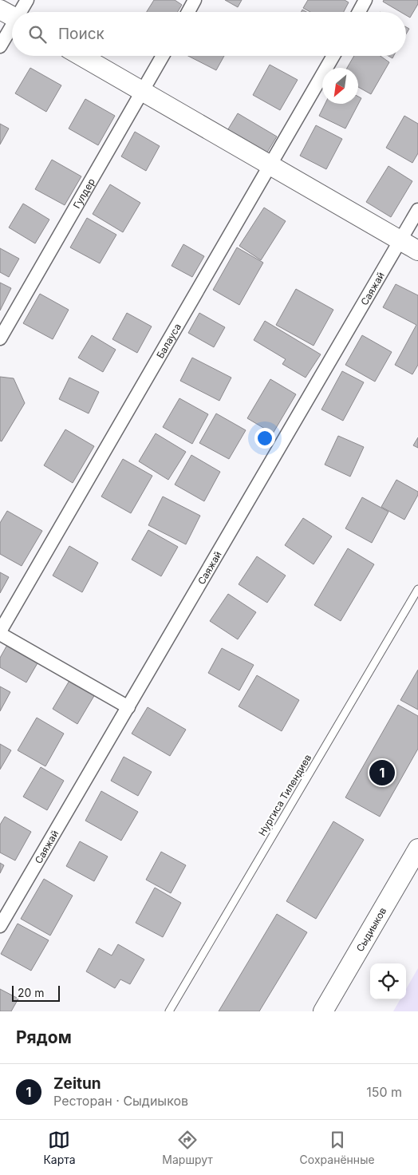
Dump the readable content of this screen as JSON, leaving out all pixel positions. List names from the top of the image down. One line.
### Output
{"streets":{"street":["Гулдер","Саяжай","Балауса","Сыдиыков"],"lane":["Нургиса Тилендиев"]},"scale_bar":"20 m","north":"bottom left","page":{"search":"Поиск","pins":"1","scale":"20 m","heading":"Рядом","list":[{"mark":"1","name":"Zeitun","note":"Ресторан · Сыдиыков","value":"150 m"}],"nav":["Карта","Маршрут","Сохранённые"]}}
